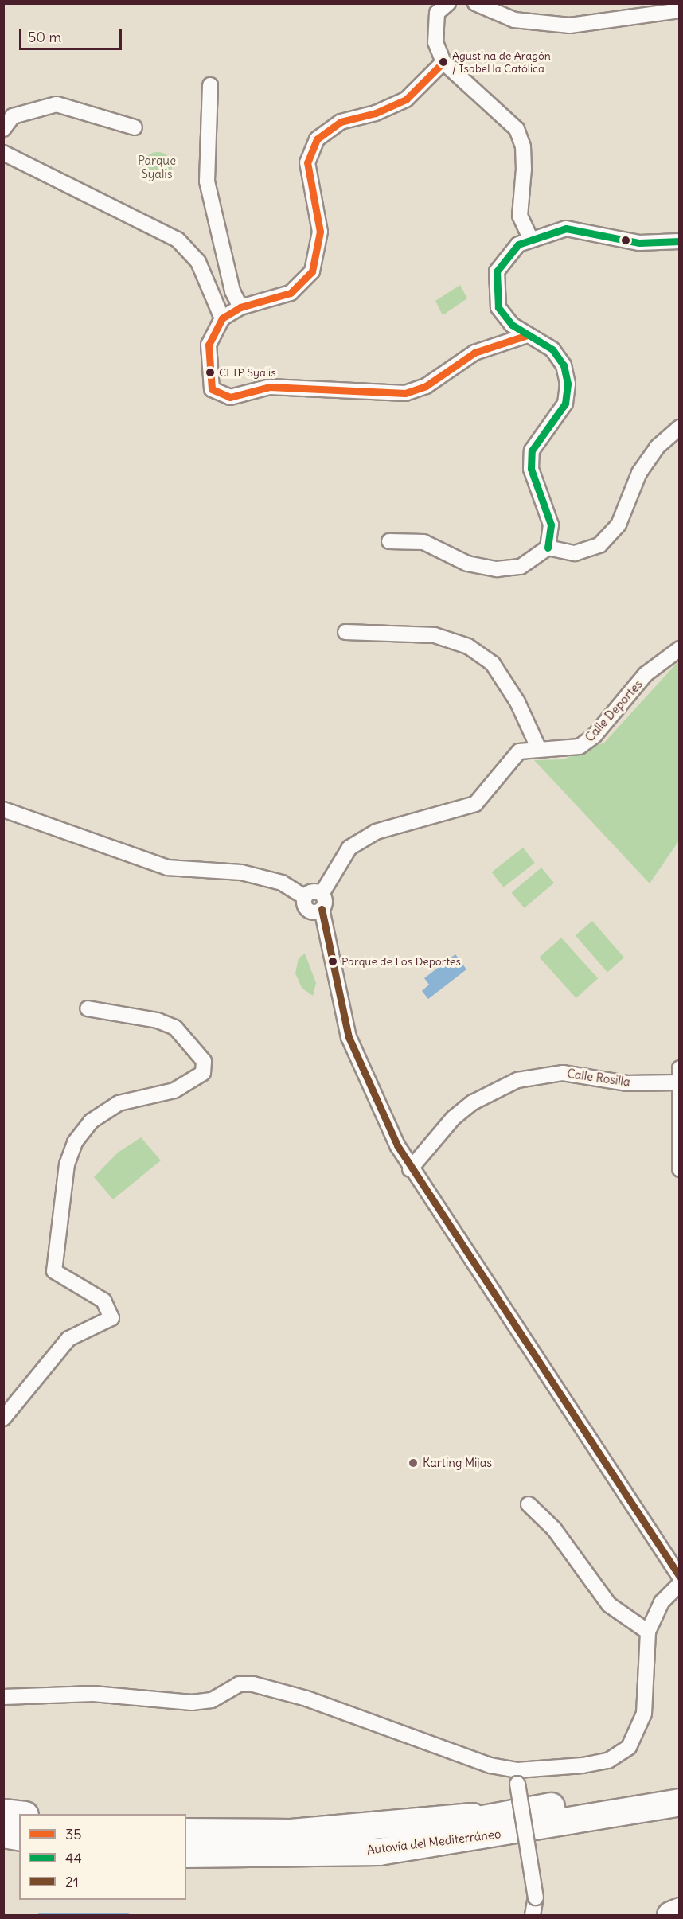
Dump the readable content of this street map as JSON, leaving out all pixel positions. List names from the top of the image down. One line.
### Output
{"streets":{"highway":["Autovía del Mediterráneo"],"street":["Calle Deportes","Calle Rosilla"]},"parks":["Parque Syalis"],"places":["Agustina de Aragón / Isabel la Católica","CEIP Syalis","Parque de Los Deportes","Karting Mijas"],"lines":["transit line 35","transit line 44","transit line 21"],"legend":["35","44","21"],"scale_bar":"50 m"}
